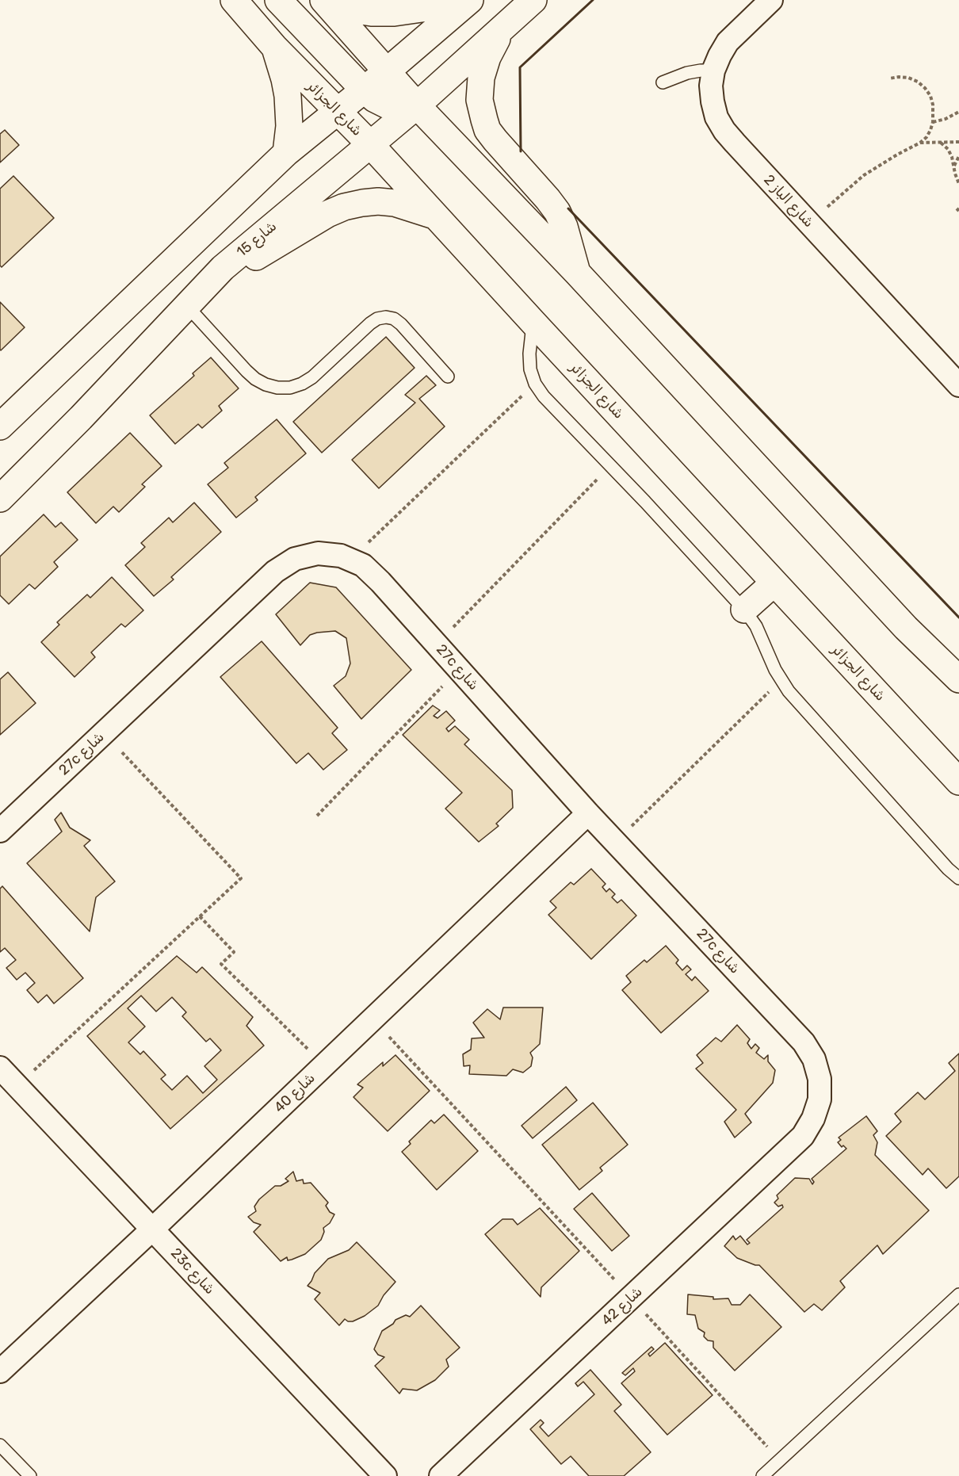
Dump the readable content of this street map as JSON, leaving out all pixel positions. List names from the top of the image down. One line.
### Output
{"streets":{"main road":["شارع الجزائر","شارع 15"],"street":["شارع الباز 2","27c شارع","شارع 40","23c شارع","شارع 42"]},"crossings":[["شارع الجزائر","شارع 15"],["27c شارع","شارع 40"],["27c شارع","شارع 42"],["شارع 40","23c شارع"]]}
